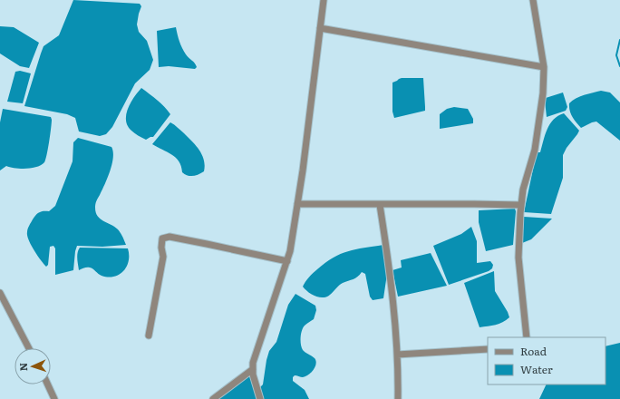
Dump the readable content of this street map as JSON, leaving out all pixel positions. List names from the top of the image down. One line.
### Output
{"legend":["Road","Water"],"north":"left"}
